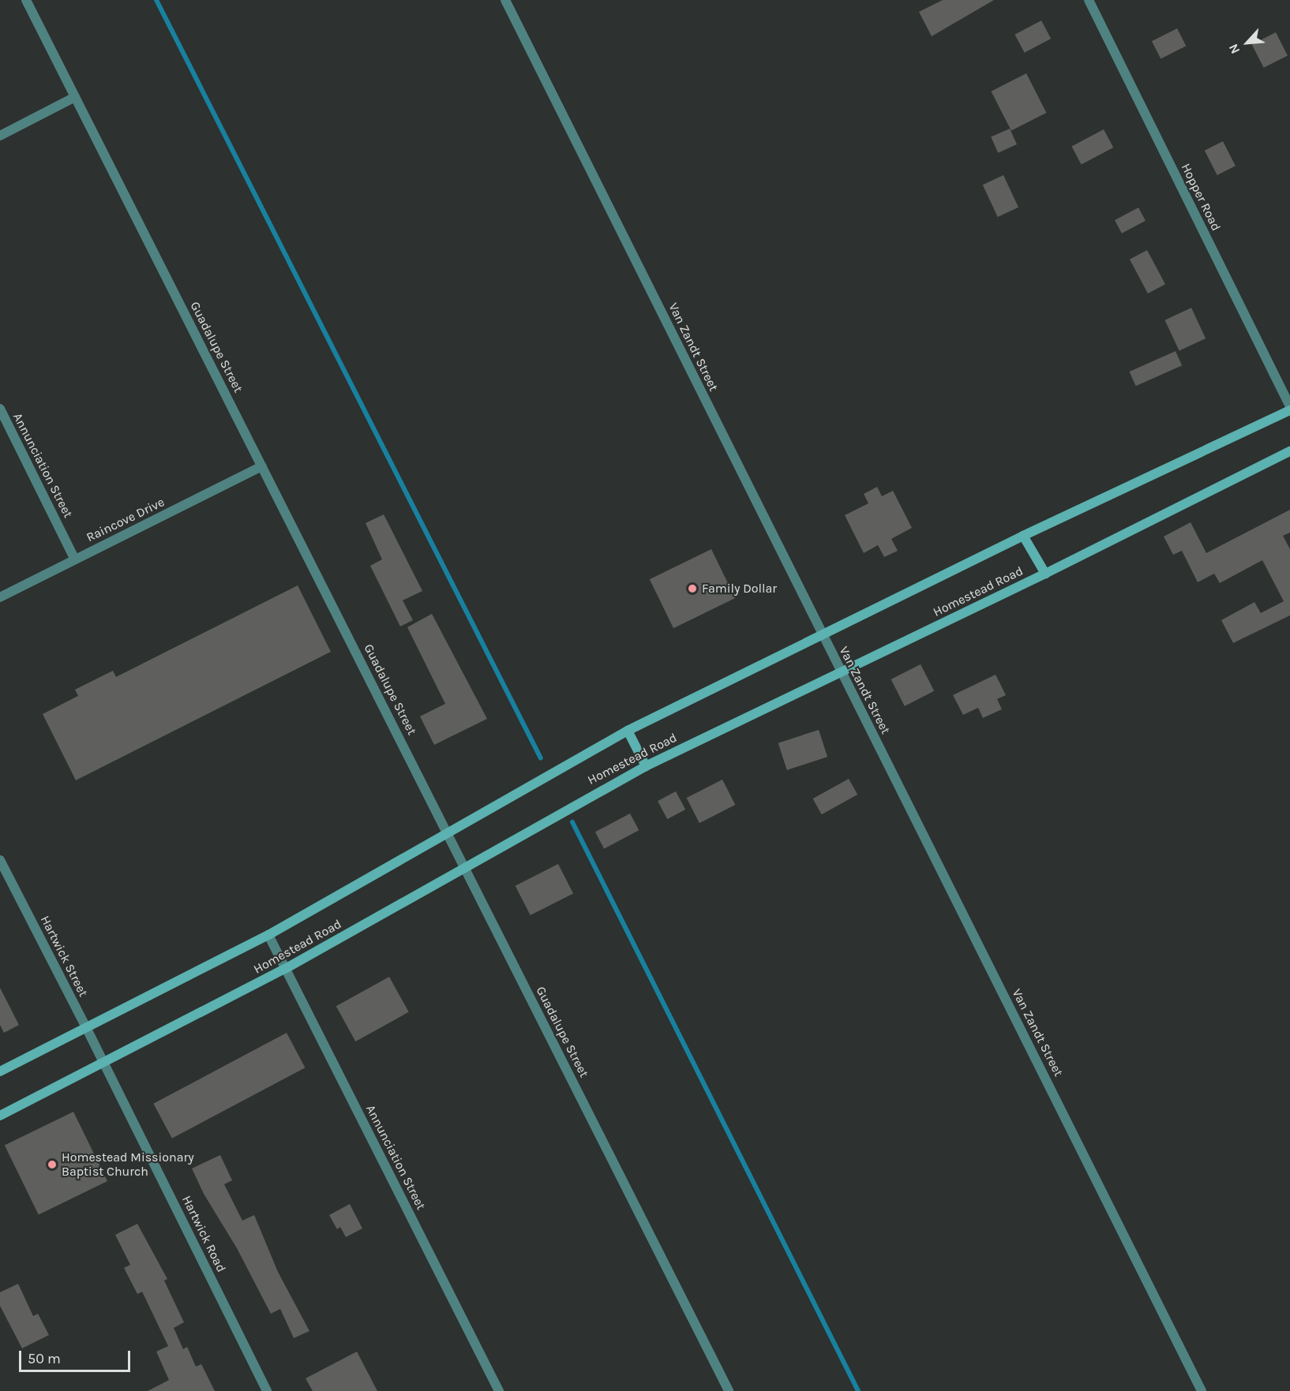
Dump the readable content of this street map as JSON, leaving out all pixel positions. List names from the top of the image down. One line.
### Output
{"streets":{"main road":["Homestead Road"],"street":["Hopper Road","Guadalupe Street","Van Zandt Street","Annunciation Street","Raincove Drive","Hartwick Street","Hartwick Road"]},"crossings":[["Guadalupe Street","Raincove Drive"],["Guadalupe Street","Homestead Road"],["Van Zandt Street","Homestead Road"],["Annunciation Street","Raincove Drive"],["Annunciation Street","Homestead Road"],["Homestead Road","Hartwick Street"],["Homestead Road","Hartwick Road"],["Hartwick Street","Hartwick Road"]],"places":["Family Dollar","Homestead Missionary Baptist Church"],"scale_bar":"50 m","north":"bottom left"}
